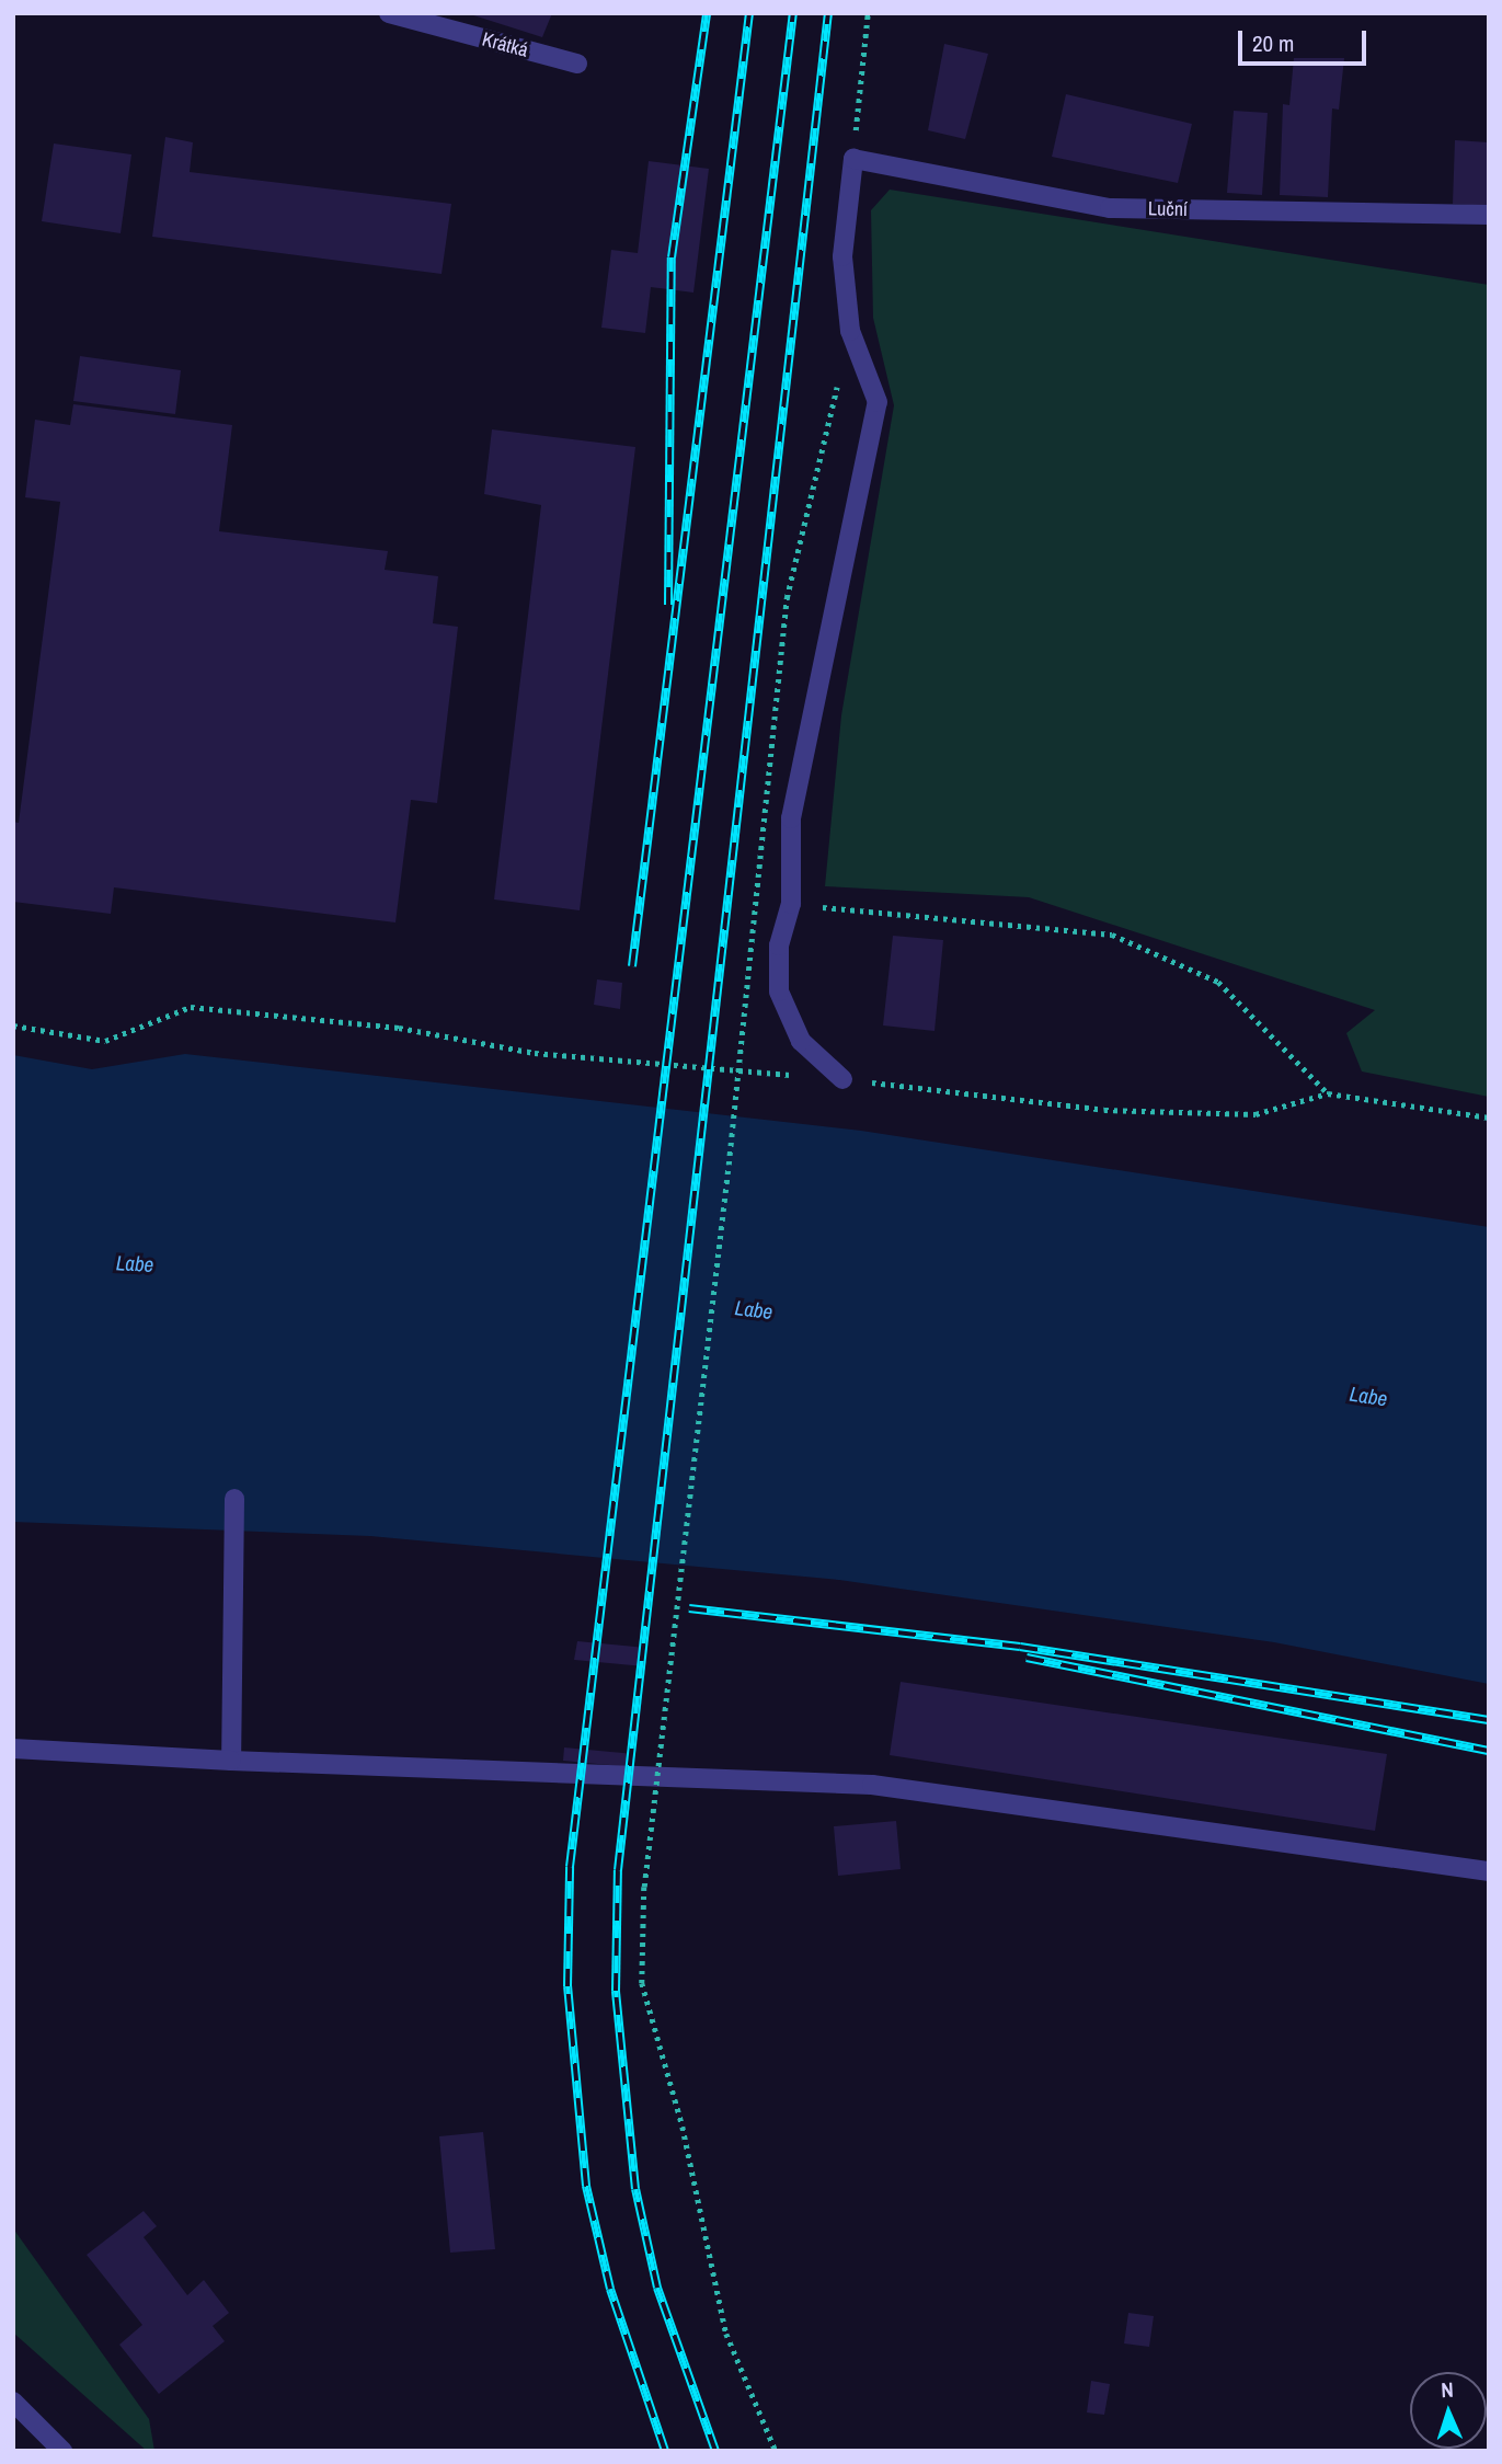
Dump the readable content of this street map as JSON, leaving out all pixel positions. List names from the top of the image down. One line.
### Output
{"streets":{"street":["Krátká","Luční"]},"water":["Labe"],"scale_bar":"20 m","north":"top"}
